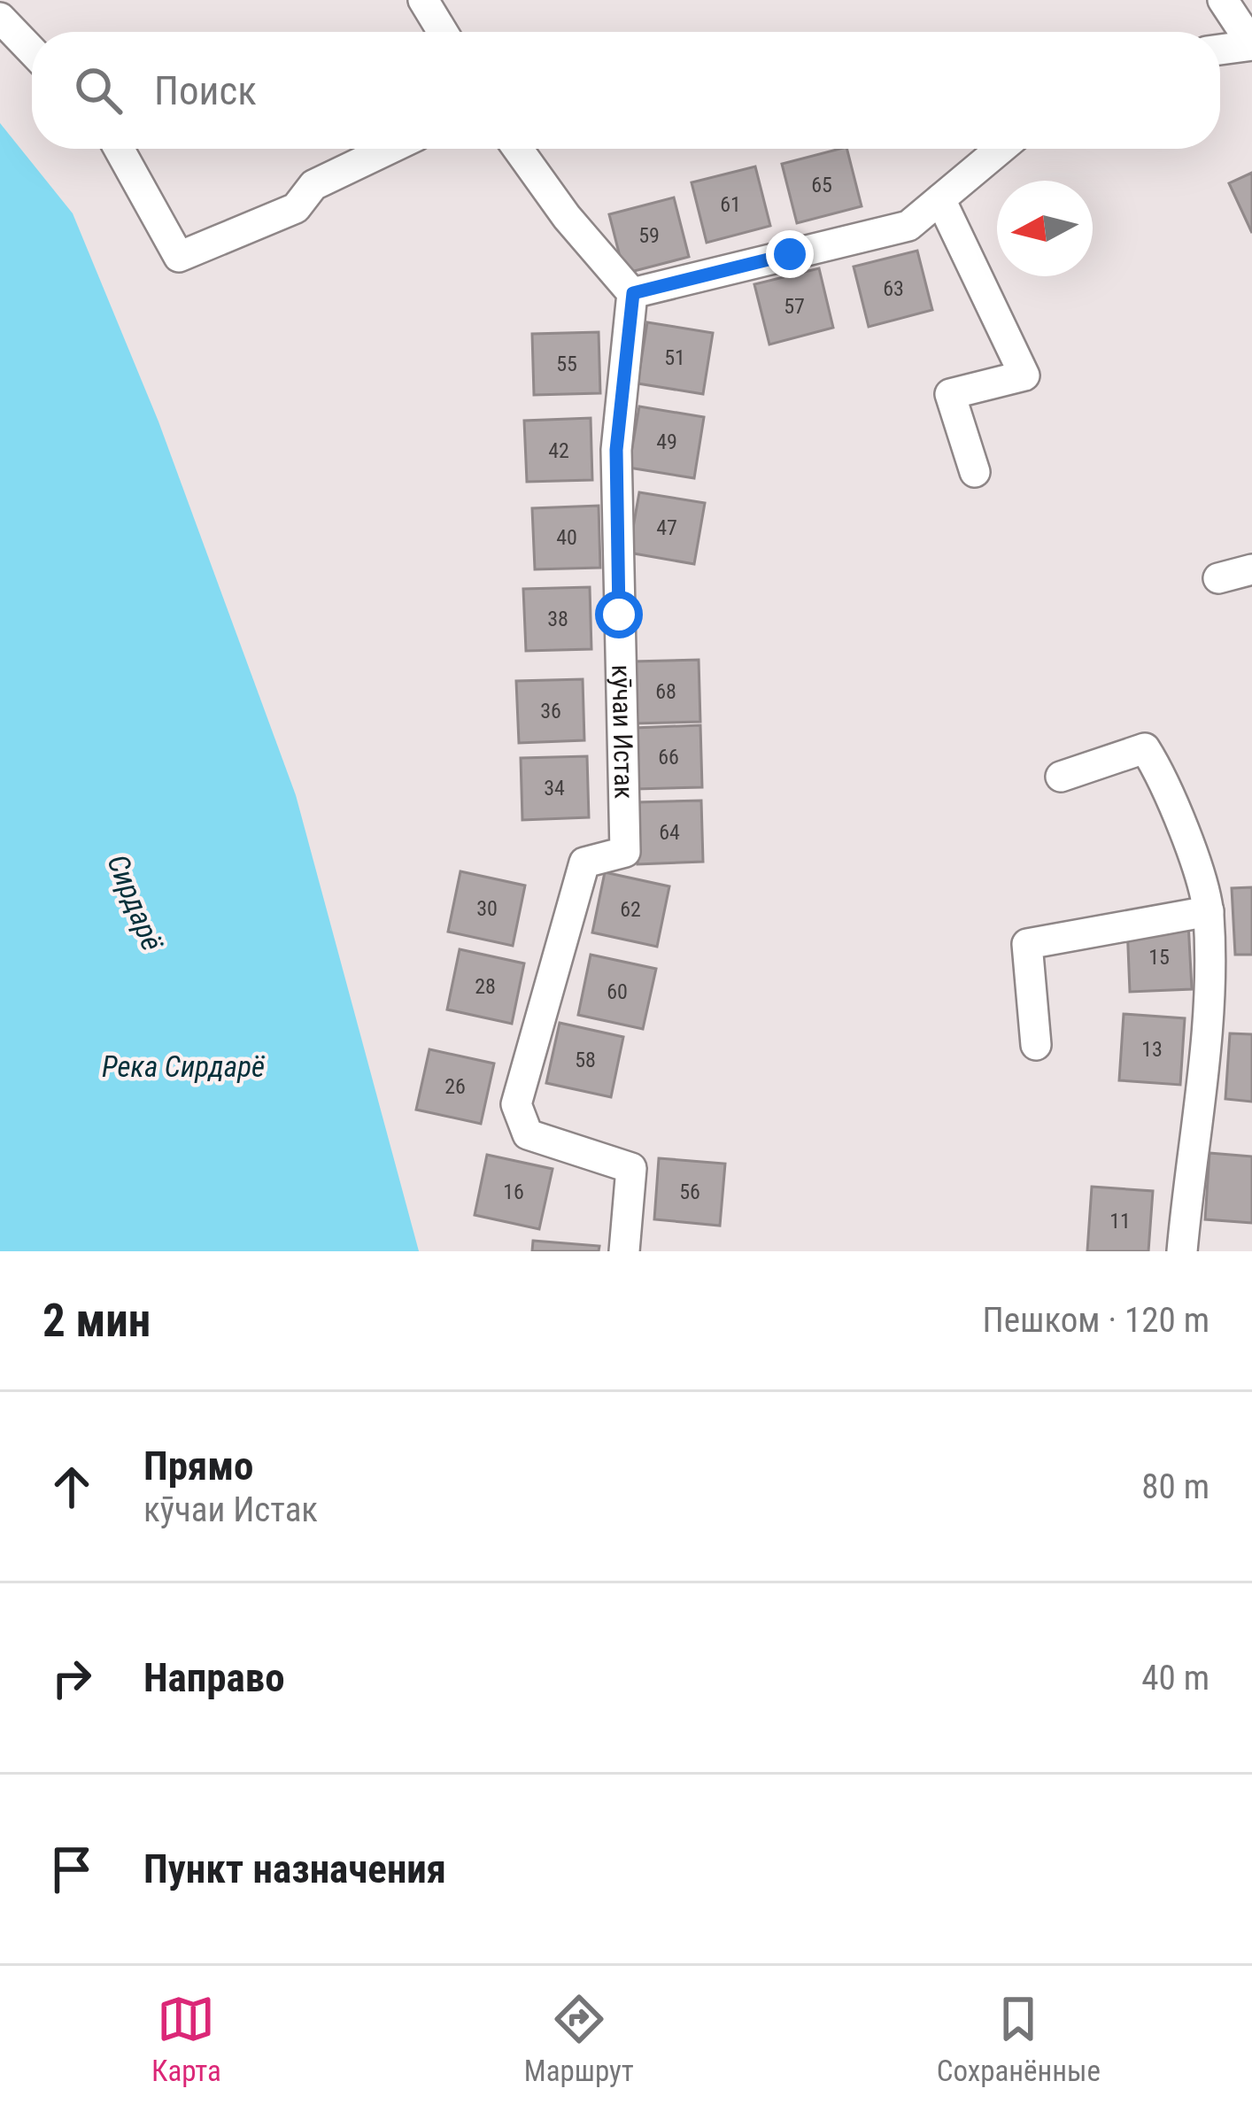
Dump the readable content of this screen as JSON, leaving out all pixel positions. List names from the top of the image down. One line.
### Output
{"streets":{"street":["кӯчаи Истак"]},"water":["Сирдарё","Река Сирдарё"],"house_numbers":["65","61","59","63","57","51","55","49","42","47","40","38","68","36","66","34","64","30","62","15","28","60","13","58","26","16","56","11"],"north":"left","page":{"search":"Поиск","heading":["2 мин","Пешком · 120 m"],"list":[["Прямо","кӯчаи Истак","80 m"],["Направо","40 m"],"Пункт назначения"],"nav":["Карта","Маршрут","Сохранённые"]}}
